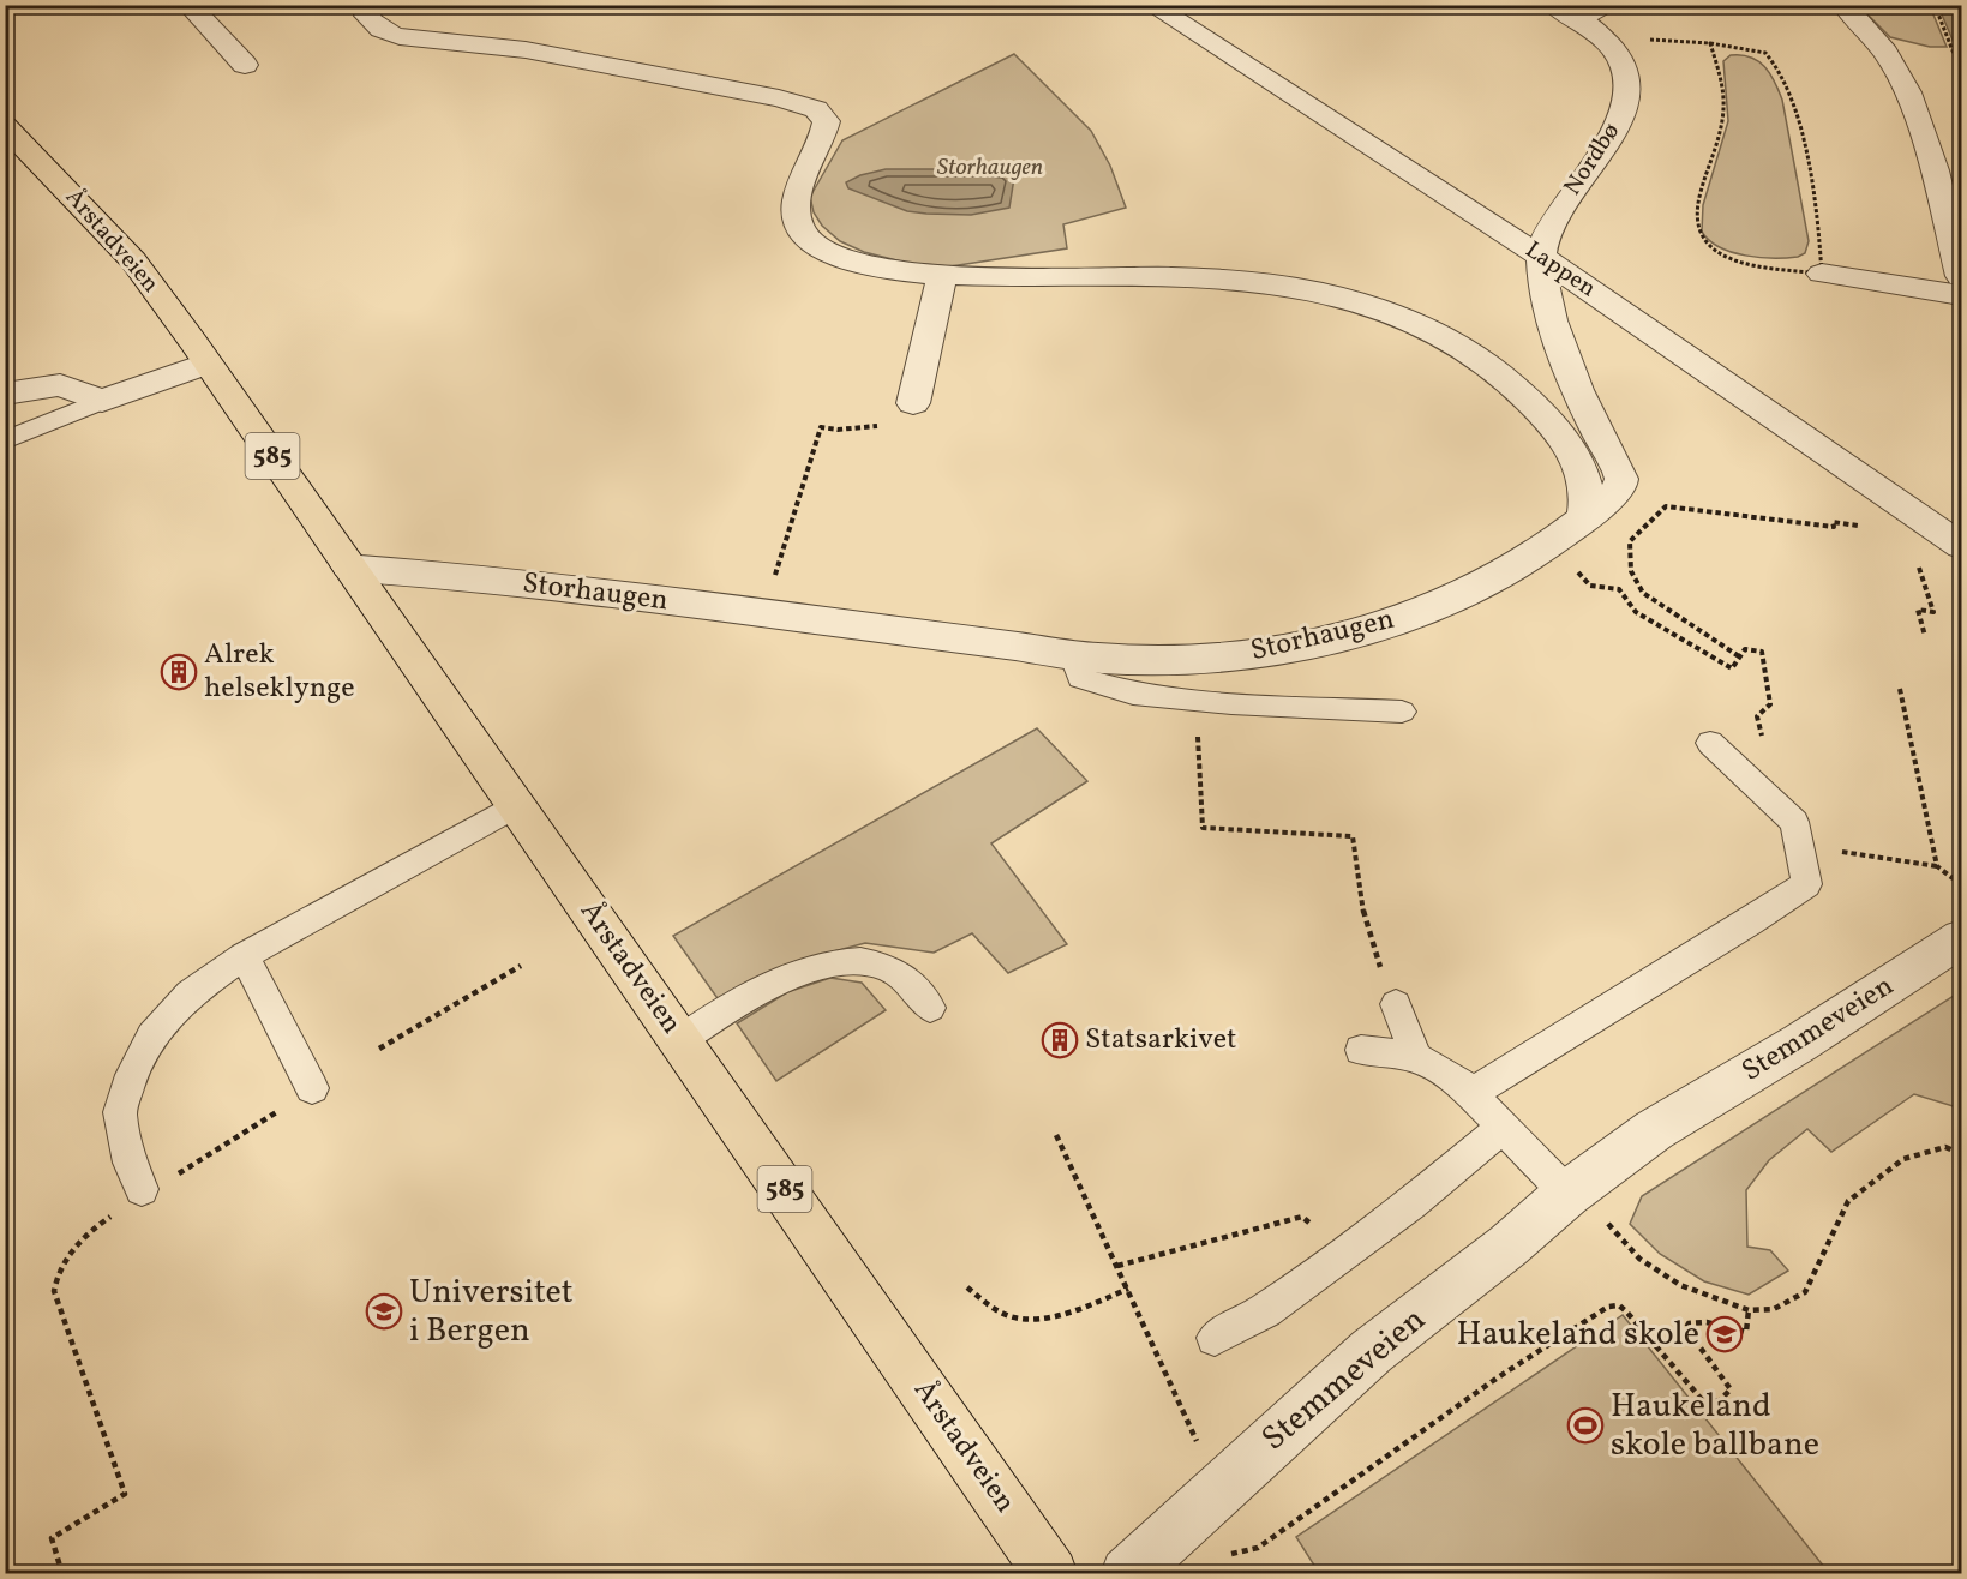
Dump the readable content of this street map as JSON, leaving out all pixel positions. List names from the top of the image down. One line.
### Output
{"streets":{"main road":["Årstadveien","585"],"street":["Nordbø","Lappen","Storhaugen","Stemmeveien"]},"crossings":[["Nordbø","Lappen"],["Nordbø","Storhaugen"],["Årstadveien","Storhaugen"],["Lappen","Storhaugen"]],"parks":["Storhaugen"],"places":{"building":["Alrek helseklynge","Statsarkivet"],"school or university":["Universitet i Bergen","Haukeland skole"],"sports":["Haukeland skole ballbane"]}}
